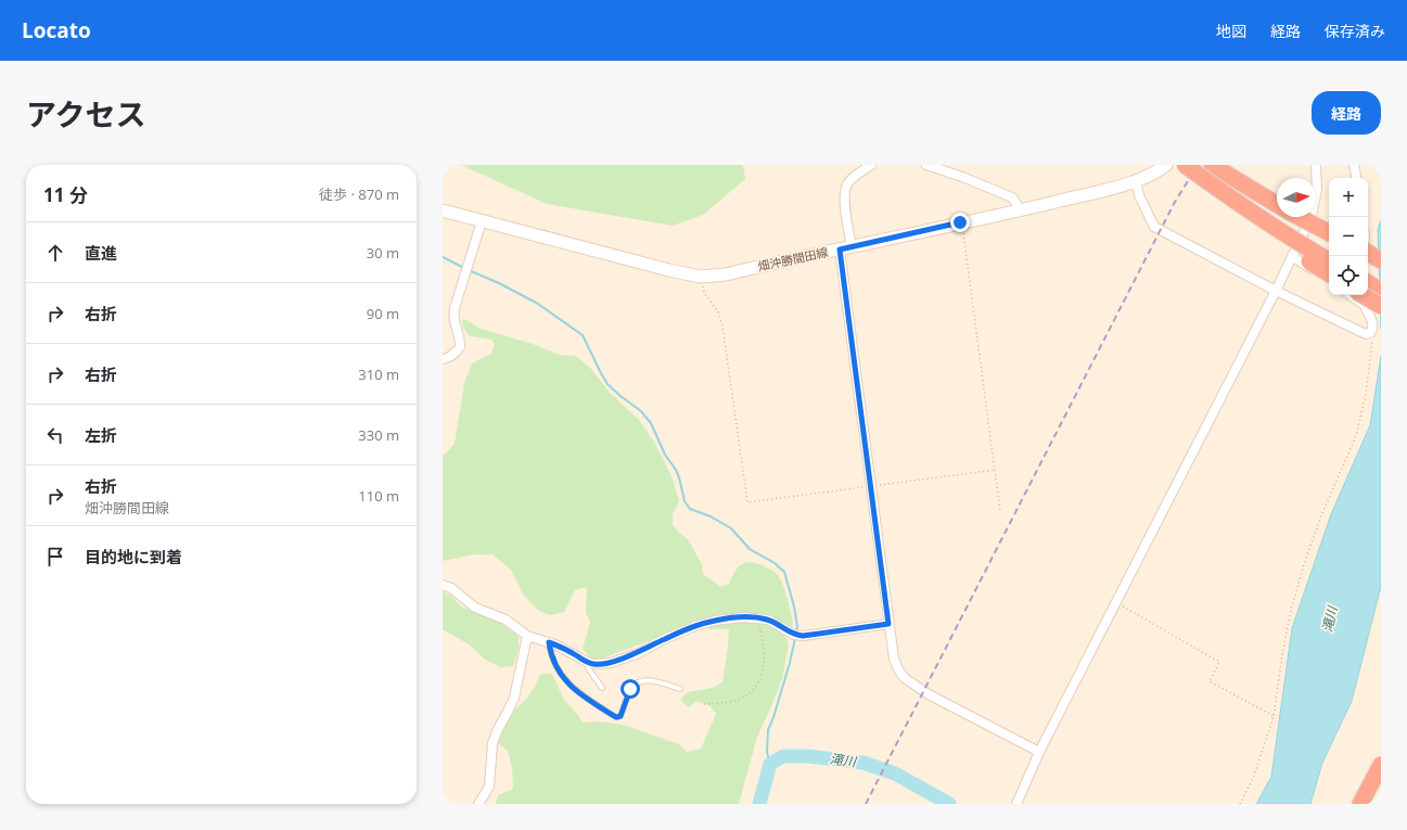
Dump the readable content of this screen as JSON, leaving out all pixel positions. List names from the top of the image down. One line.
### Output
{"streets":{"main road":["畑沖勝間田線"]},"water":["滝川"],"north":"right","page":{"header":"Locato","nav":["地図","経路","保存済み"],"title":"アクセス","buttons":"経路","heading":["11 分","徒歩 · 870 m"],"map_buttons":["+","−"],"list":[["直進","30 m"],["右折","90 m"],["右折","310 m"],["左折","330 m"],["右折","畑沖勝間田線","110 m"],"目的地に到着"]}}
